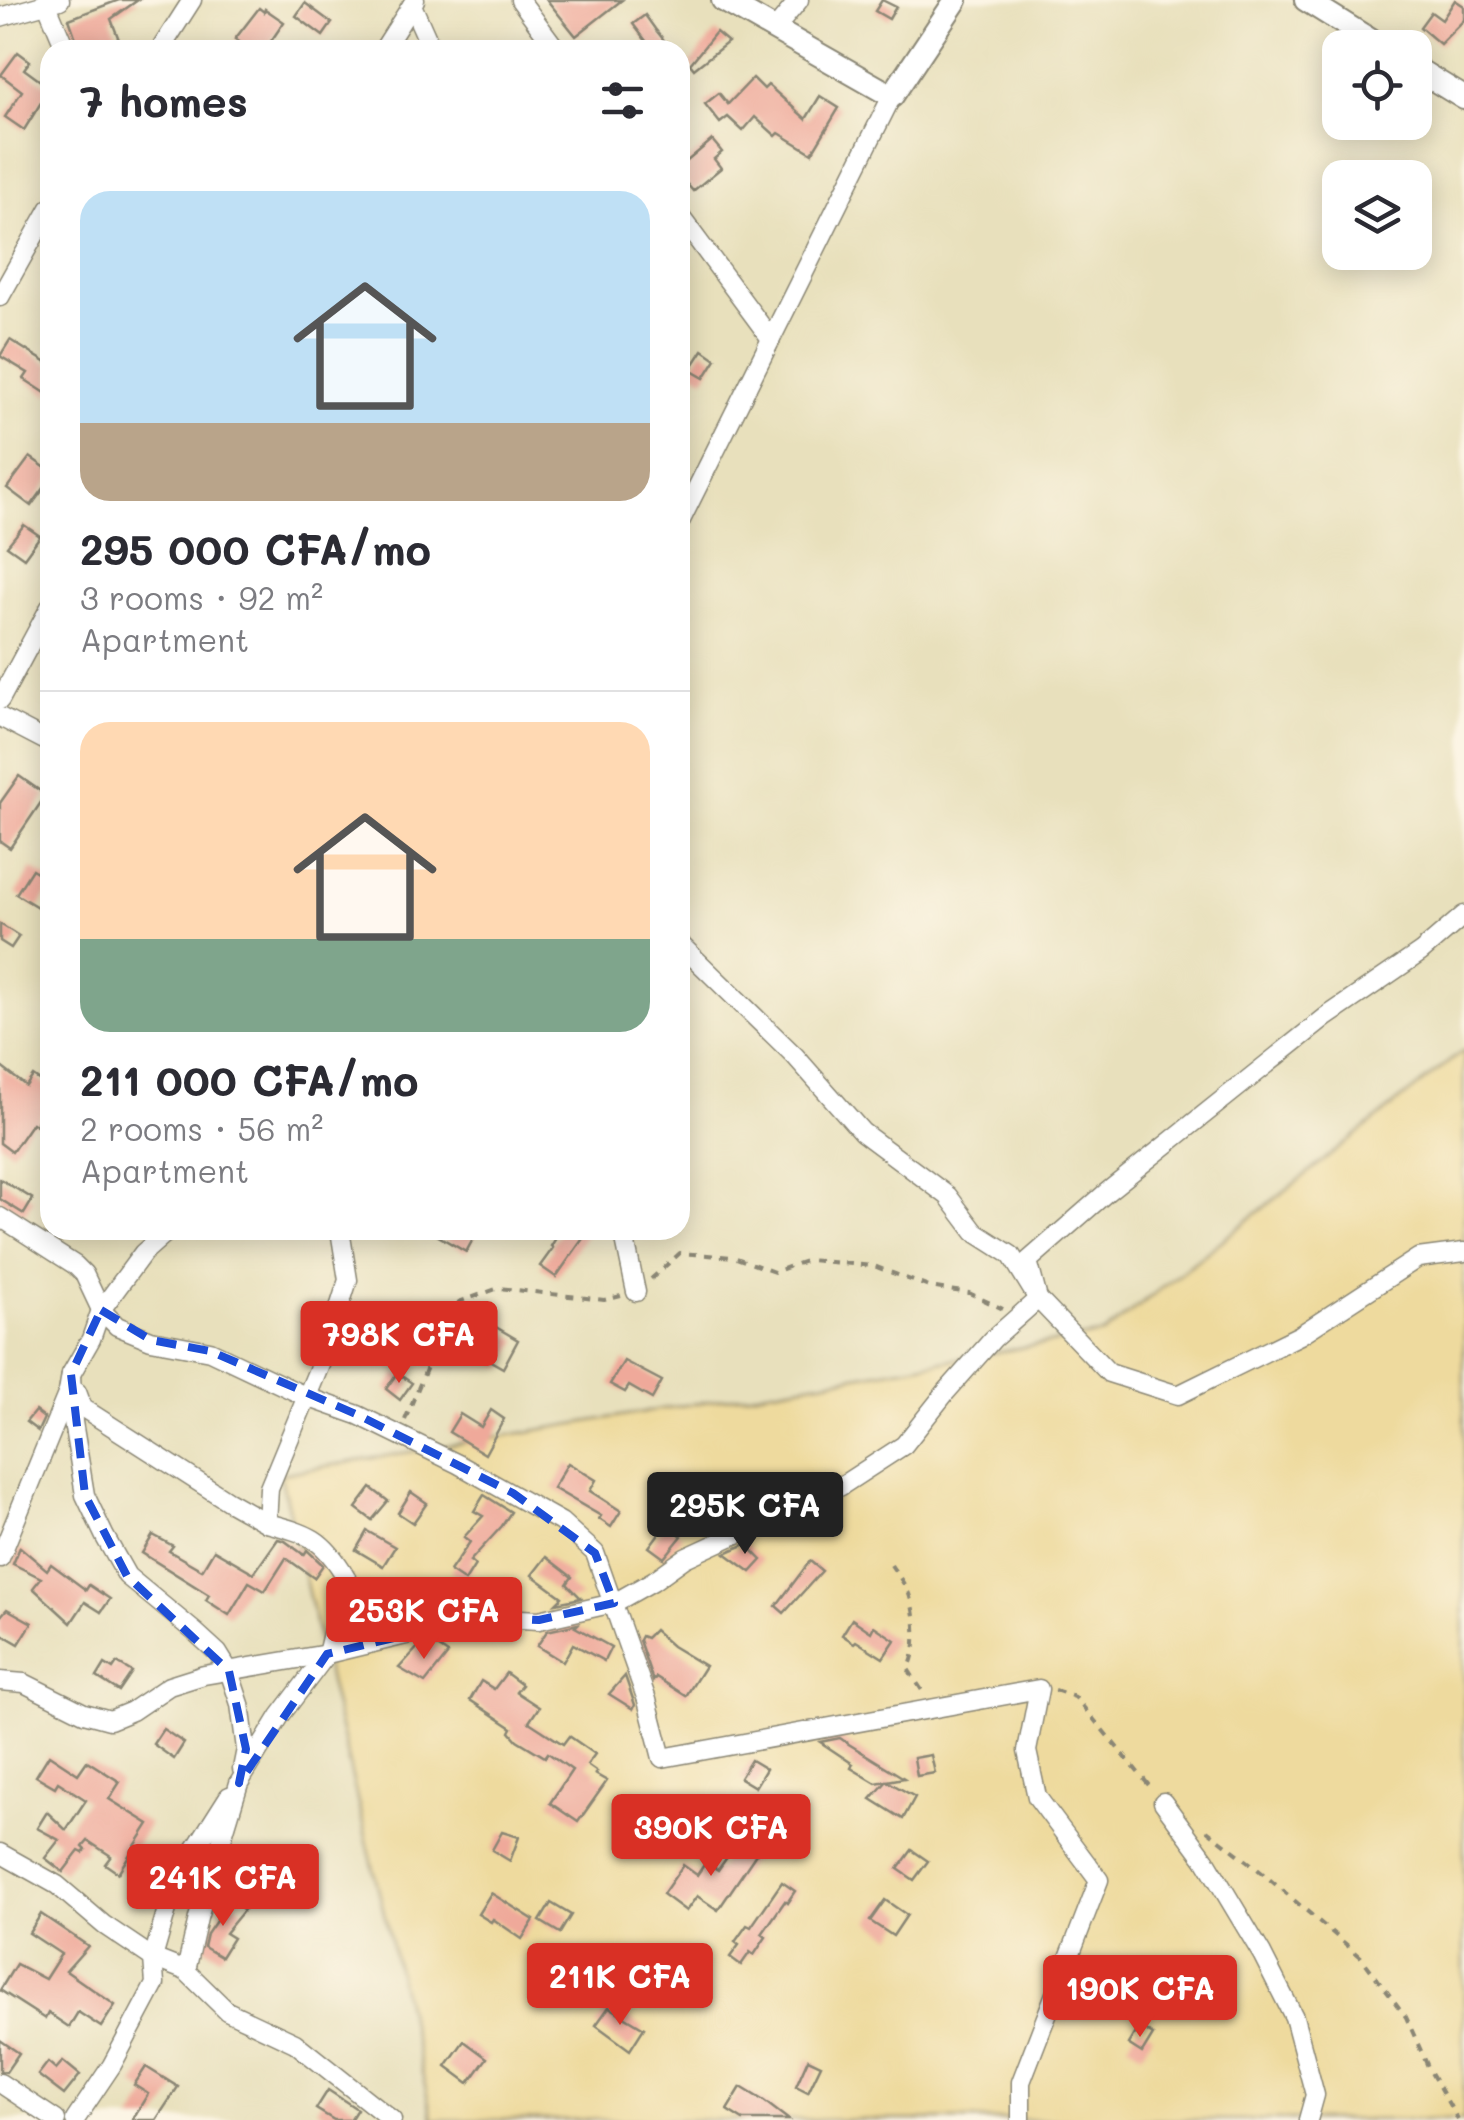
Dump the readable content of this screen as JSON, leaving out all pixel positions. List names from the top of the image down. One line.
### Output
{"page":{"heading":"7 homes","list":[{"name":"295 000 CFA/mo","note":"3 rooms · 92 m² · Apartment"},{"name":"211 000 CFA/mo","note":"2 rooms · 56 m² · Apartment"}],"price":["798K CFA","295K CFA","253K CFA","390K CFA","241K CFA","211K CFA","190K CFA"]}}
